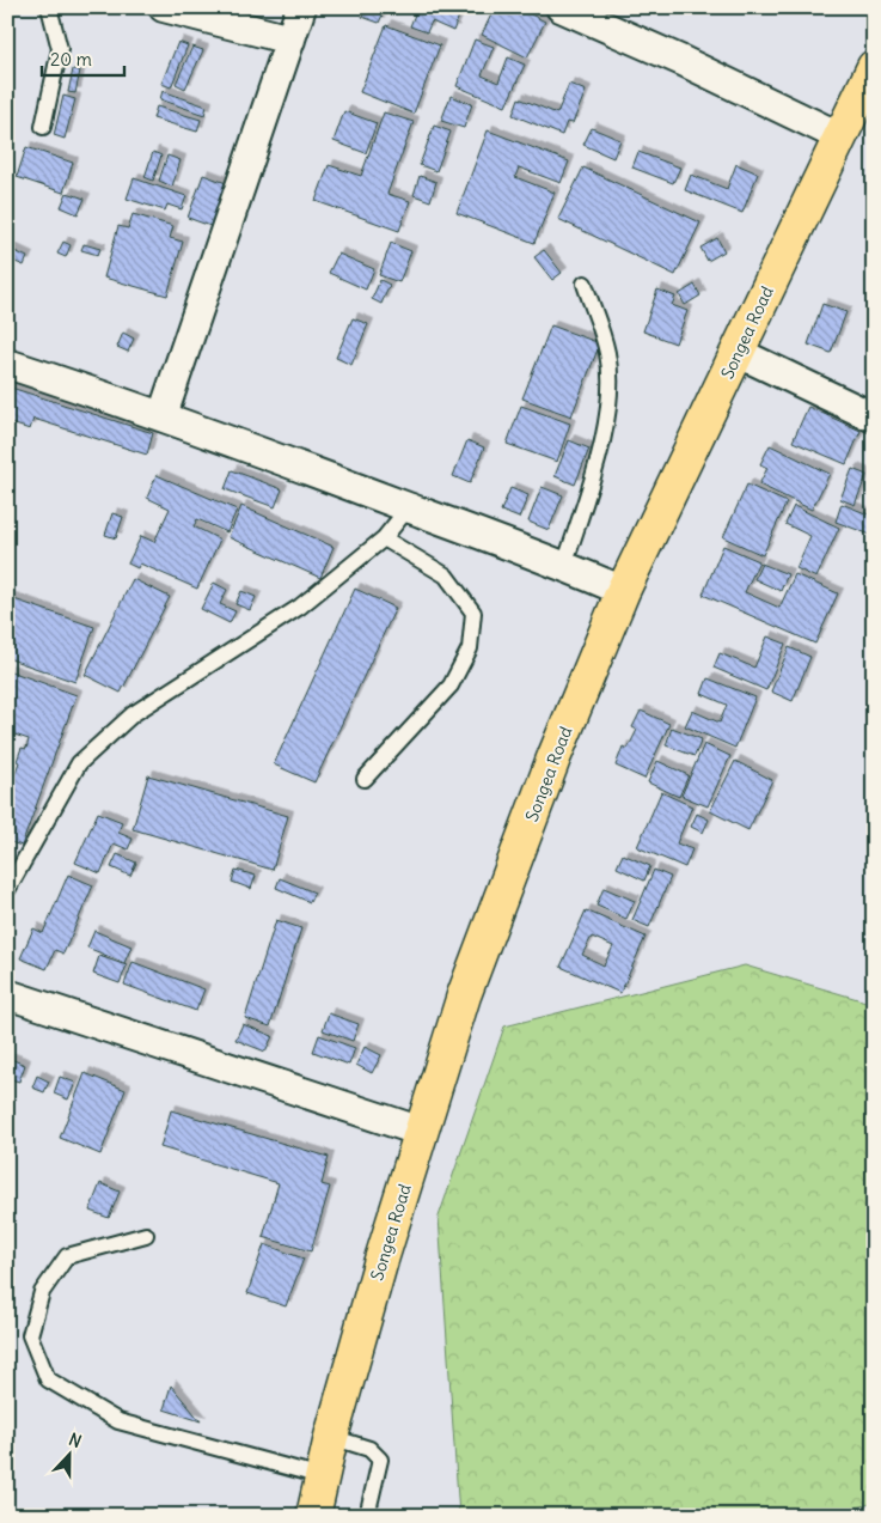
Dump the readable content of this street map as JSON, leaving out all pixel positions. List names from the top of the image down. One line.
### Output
{"streets":{"highway":["Songea Road"]},"scale_bar":"20 m","north":"top"}
